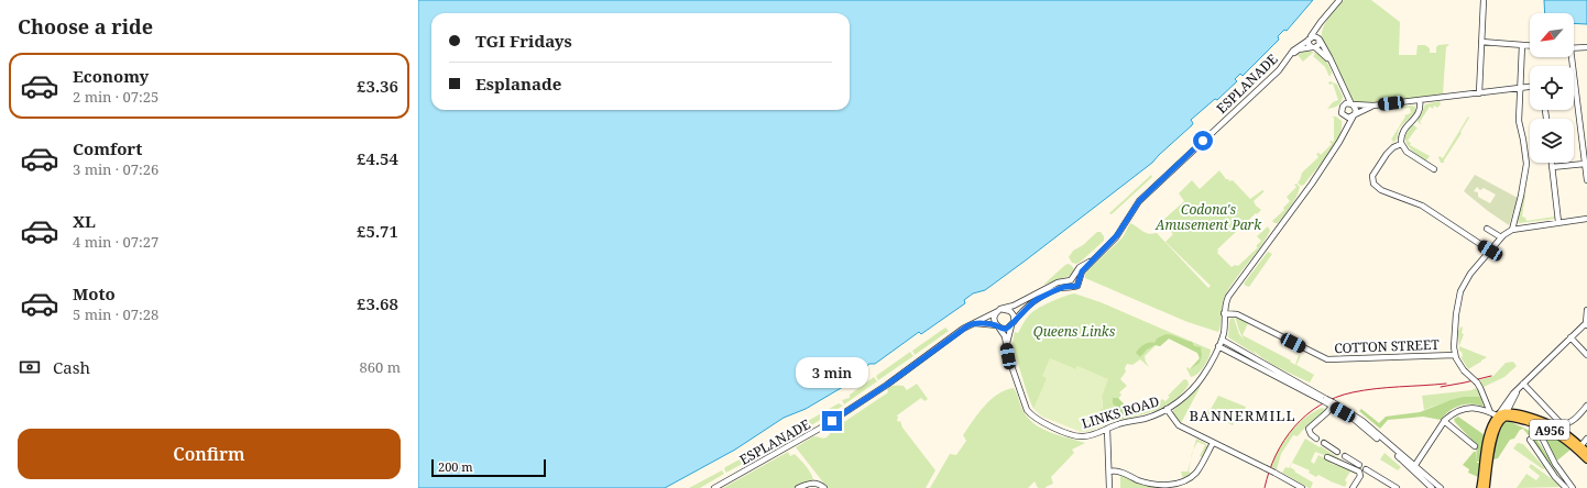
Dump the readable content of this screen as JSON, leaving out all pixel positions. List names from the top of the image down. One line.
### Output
{"streets":{"main road":["A956"],"street":["ESPLANADE","COTTON STREET","LINKS ROAD"]},"crossings":[["ESPLANADE","LINKS ROAD"],["COTTON STREET","LINKS ROAD"]],"districts":["BANNERMILL"],"parks":["Codona's Amusement Park","Queens Links"],"scale_bar":"200 m","north":"bottom left","page":{"heading":"Choose a ride","banner":["TGI Fridays","Esplanade"],"list":[{"name":"Economy","note":"2 min · 07:25","value":"£3.36"},{"name":"Comfort","note":"3 min · 07:26","value":"£4.54"},{"name":"XL","note":"4 min · 07:27","value":"£5.71"},{"name":"Moto","note":"5 min · 07:28","value":"£3.68"}],"pay":["Cash","860 m"],"bubble":"3 min","buttons":"Confirm","scale":"200 m"}}
